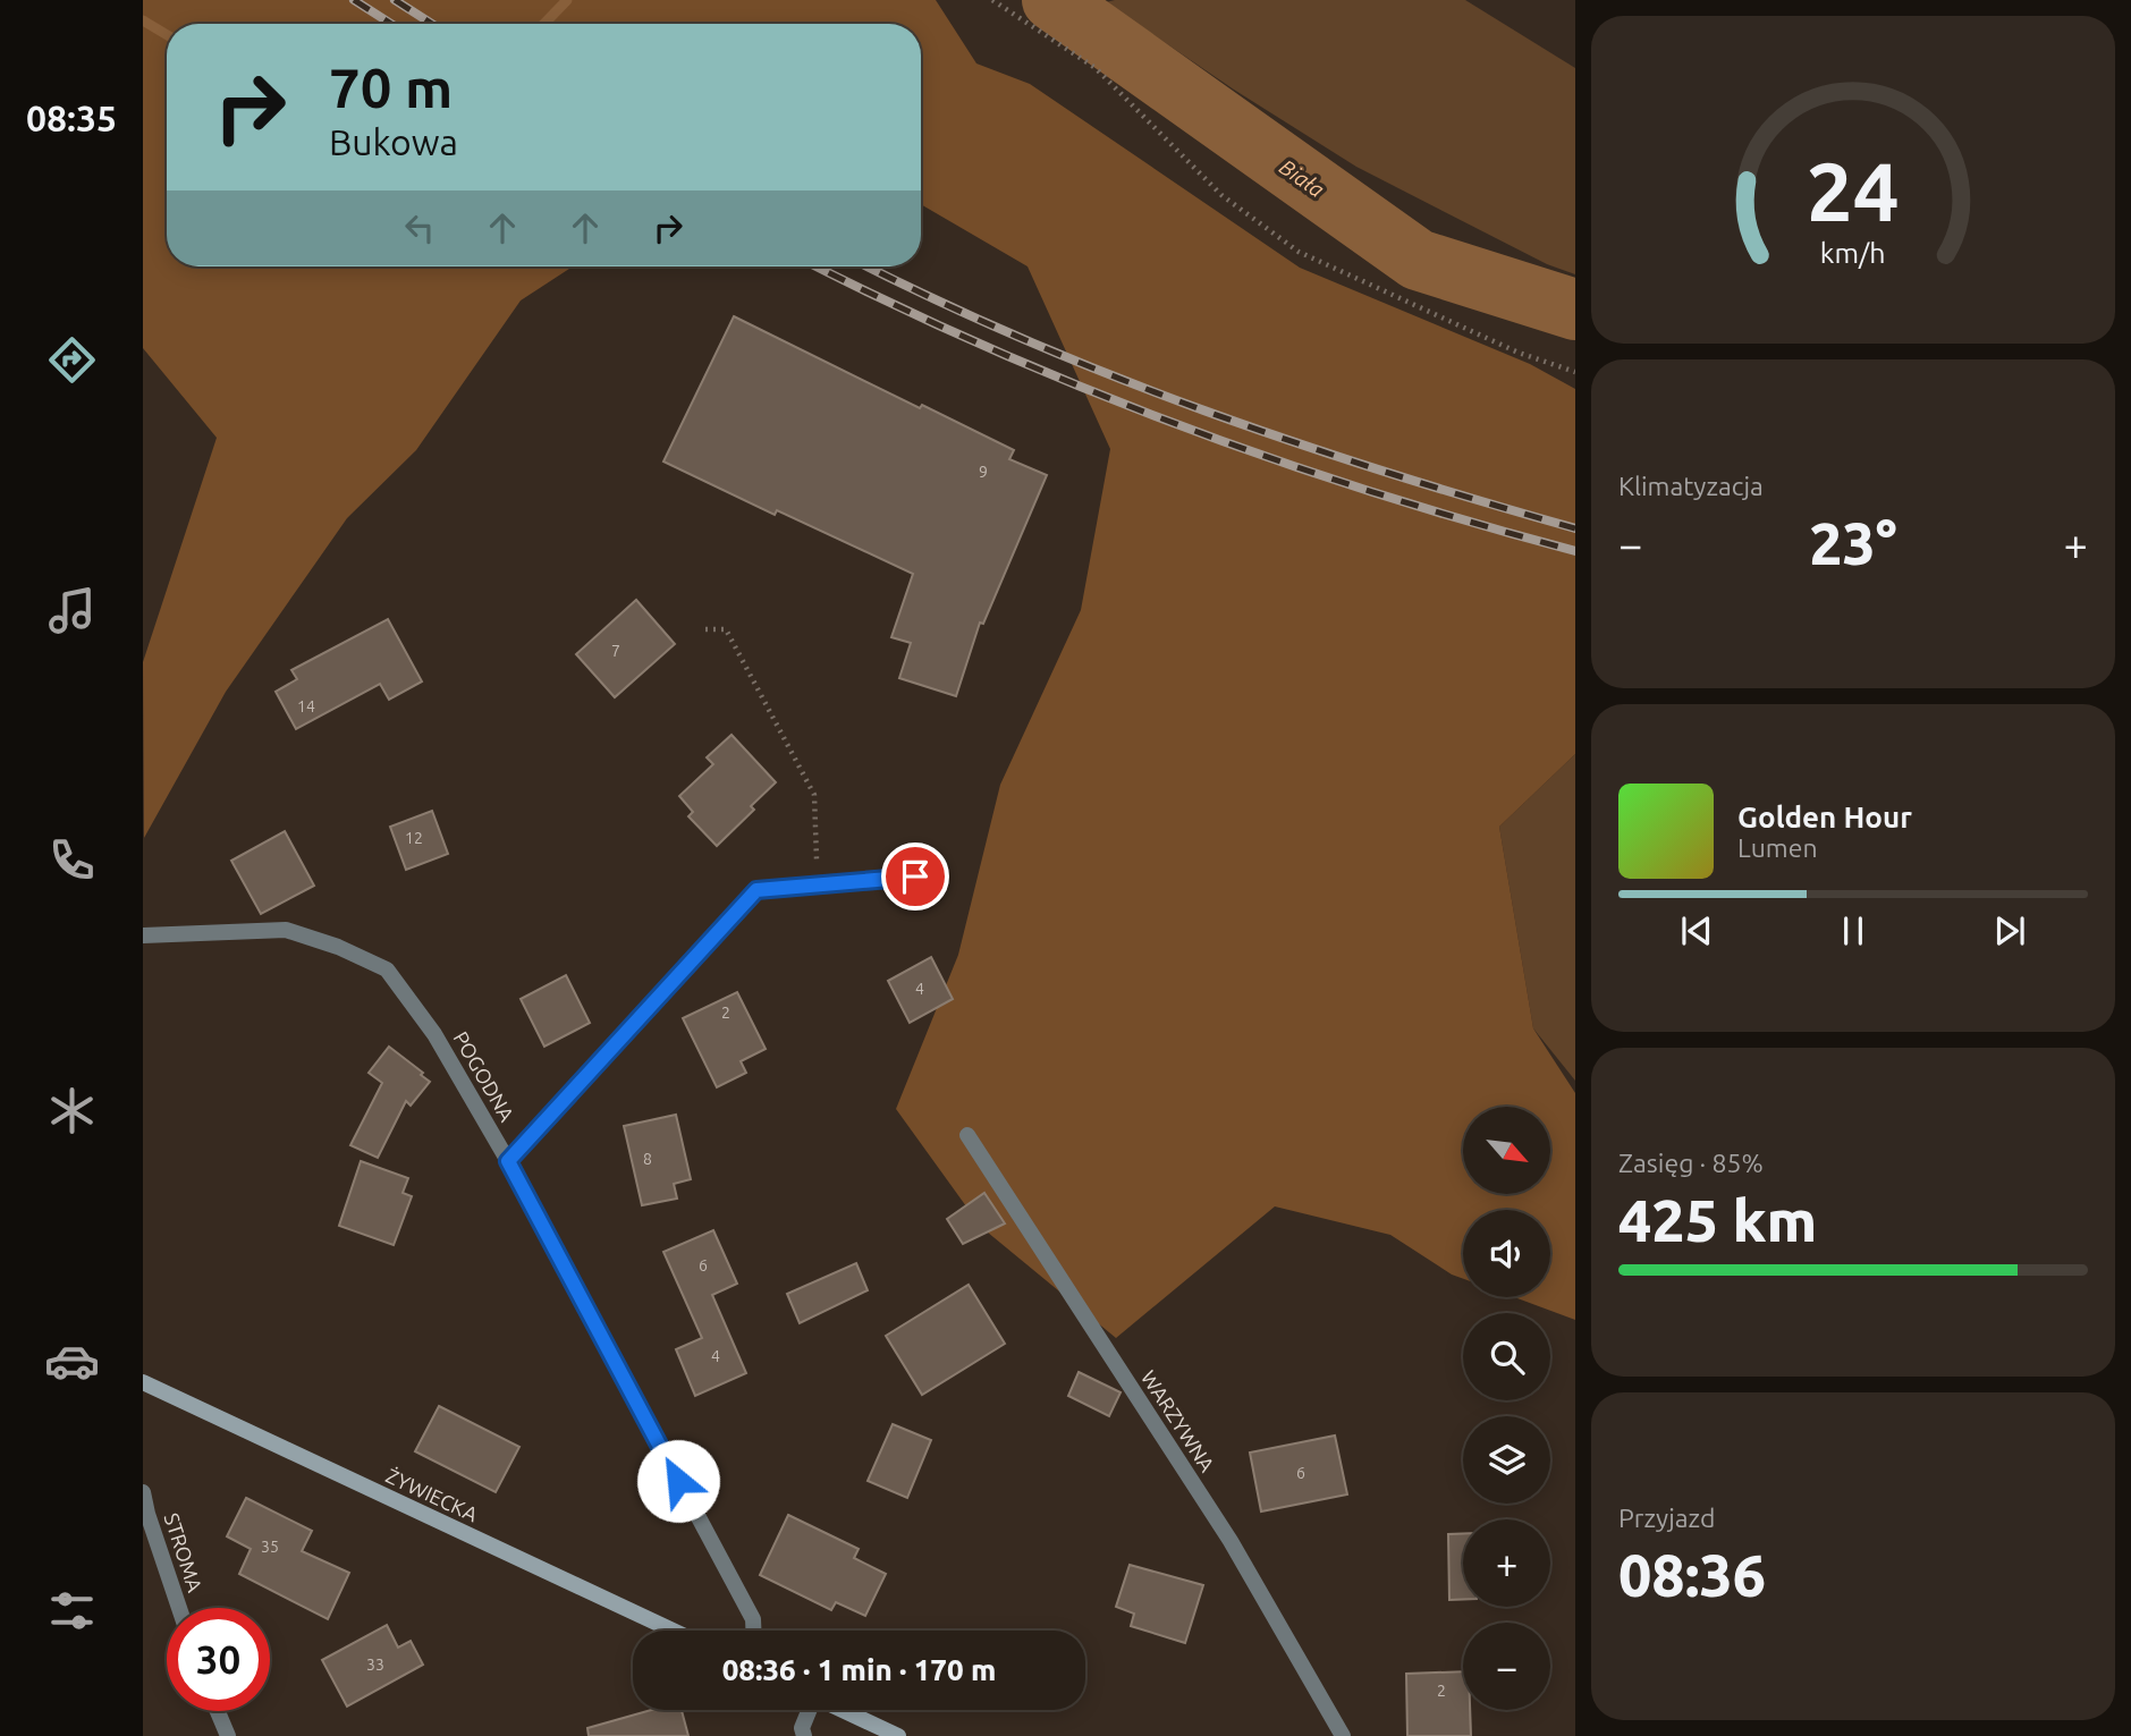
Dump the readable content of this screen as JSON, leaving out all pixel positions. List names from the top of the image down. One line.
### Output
{"streets":{"main road":["ŻYWIECKA"],"street":["POGODNA","WARZYWNA","STROMA"]},"water":["Biała"],"house_numbers":["9","7","14","12","4","2","8","6","4","6","35","33","2"],"north":"bottom right","page":{"tabs":"08:35","turn":["70 m","Bukowa"],"tile":["Klimatyzacja",["Zasięg · 85%","425 km"],["Przyjazd","08:36"]],"heat":["−","23°","+"],"song":["Golden Hour","Lumen"],"map_buttons":["+","−"],"limit":"30","trip":"08:36 · 1 min · 170 m","gauge":["24","km/h"]}}
